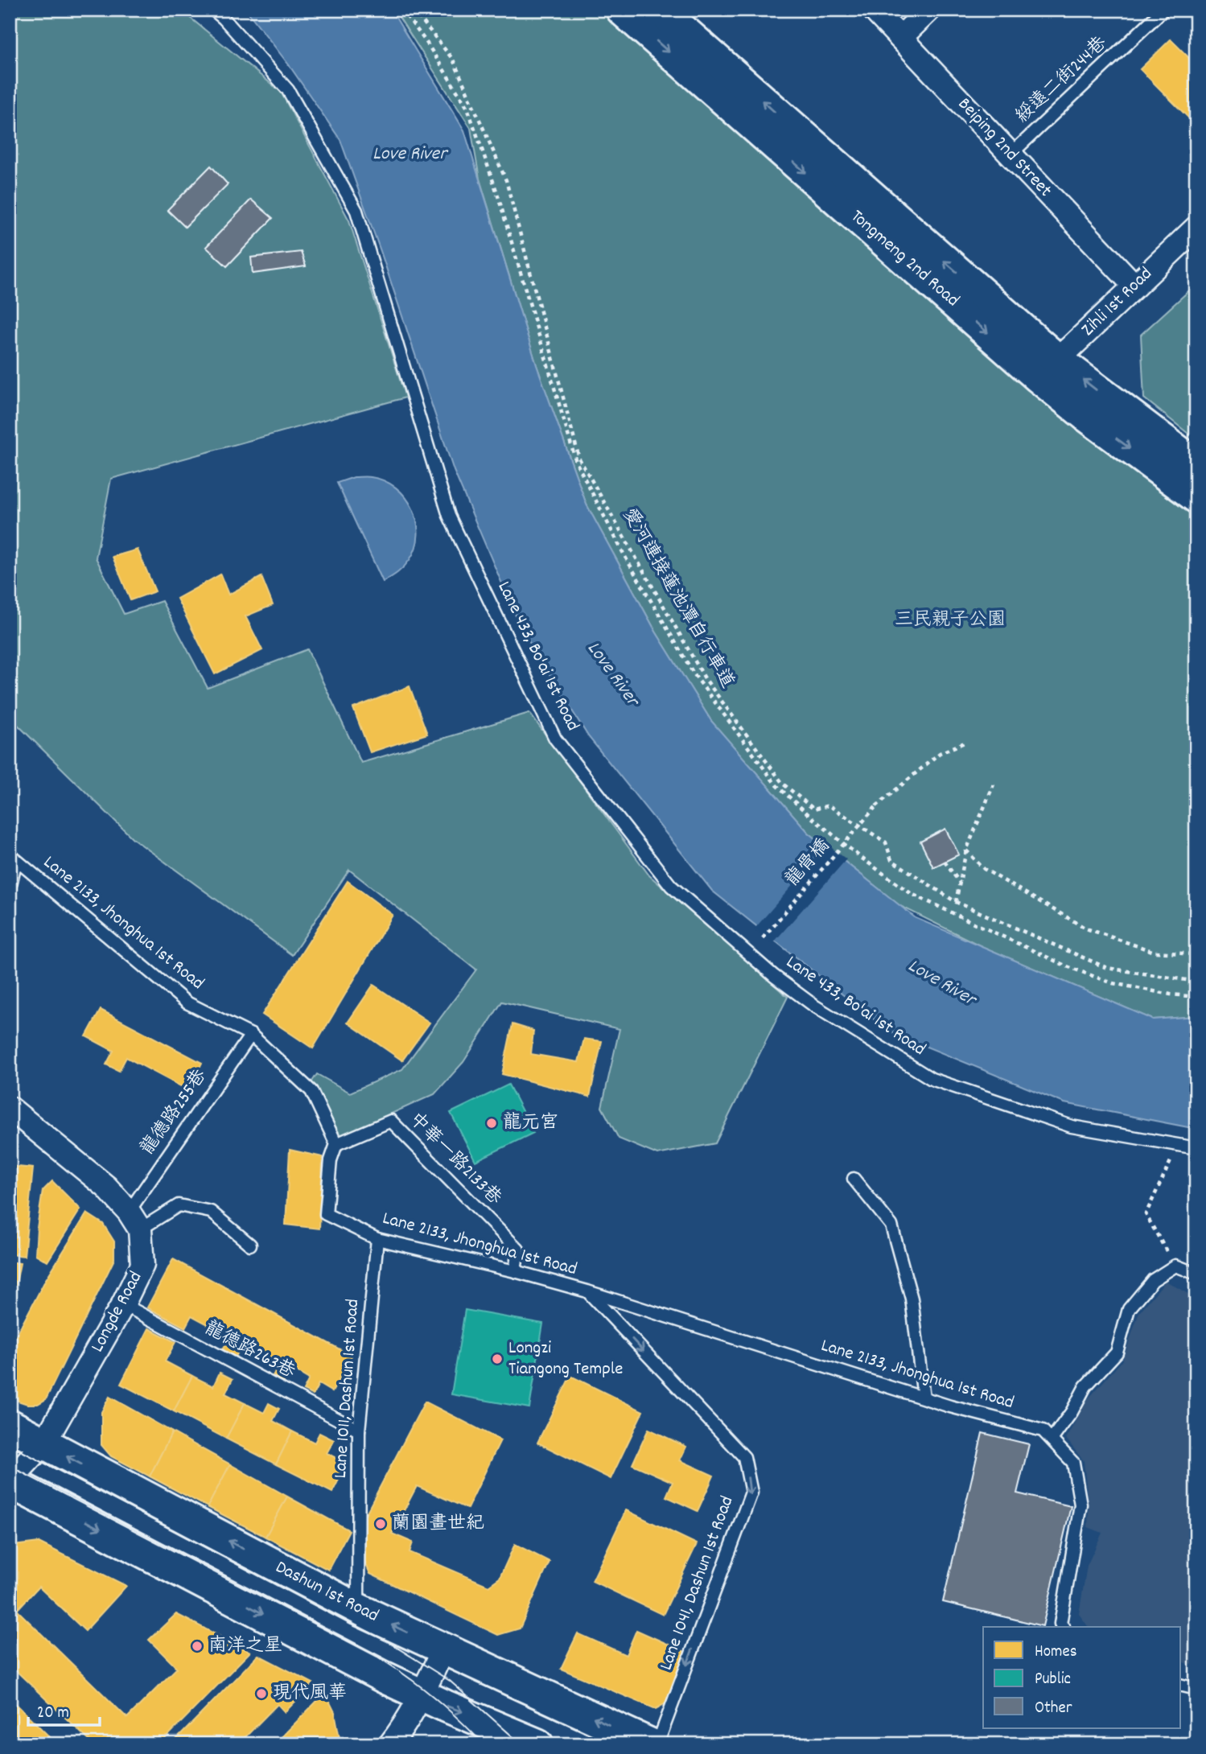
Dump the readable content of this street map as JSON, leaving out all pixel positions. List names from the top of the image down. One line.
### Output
{"streets":{"street":["Beiping 2nd Street","Tongmeng 2nd Road","Zihli 1st Road","Longde Road","Dashun 1st Road"],"lane":["綏遠二街244巷","Lane 433, Bo'ai 1st Road","Lane 2133, Jhonghua 1st Road","龍德路255巷","中華一路2133巷","龍德路263巷","Lane 1011, Dashun 1st Road","Lane 1041, Dashun 1st Road"],"path":["愛河連接蓮池潭自行車道","龍骨橋"]},"crossings":[["綏遠二街244巷","Beiping 2nd Street"],["Beiping 2nd Street","Zihli 1st Road"],["Tongmeng 2nd Road","Zihli 1st Road"],["Lane 2133, Jhonghua 1st Road","龍德路255巷"],["Lane 2133, Jhonghua 1st Road","中華一路2133巷"],["Lane 2133, Jhonghua 1st Road","Lane 1011, Dashun 1st Road"],["Lane 2133, Jhonghua 1st Road","Lane 1041, Dashun 1st Road"],["龍德路255巷","Longde Road"],["Longde Road","龍德路263巷"],["Longde Road","Dashun 1st Road"],["龍德路263巷","Lane 1011, Dashun 1st Road"],["Lane 1011, Dashun 1st Road","Dashun 1st Road"]],"one_way":["Lane 1041, Dashun 1st Road"],"water":["Love River"],"parks":["三民親子公園"],"places":["龍元宮","Longzi Tiangong Temple","蘭園畫世紀","南洋之星","現代風華"],"legend":["Homes","Public","Other"],"scale_bar":"20 m"}
